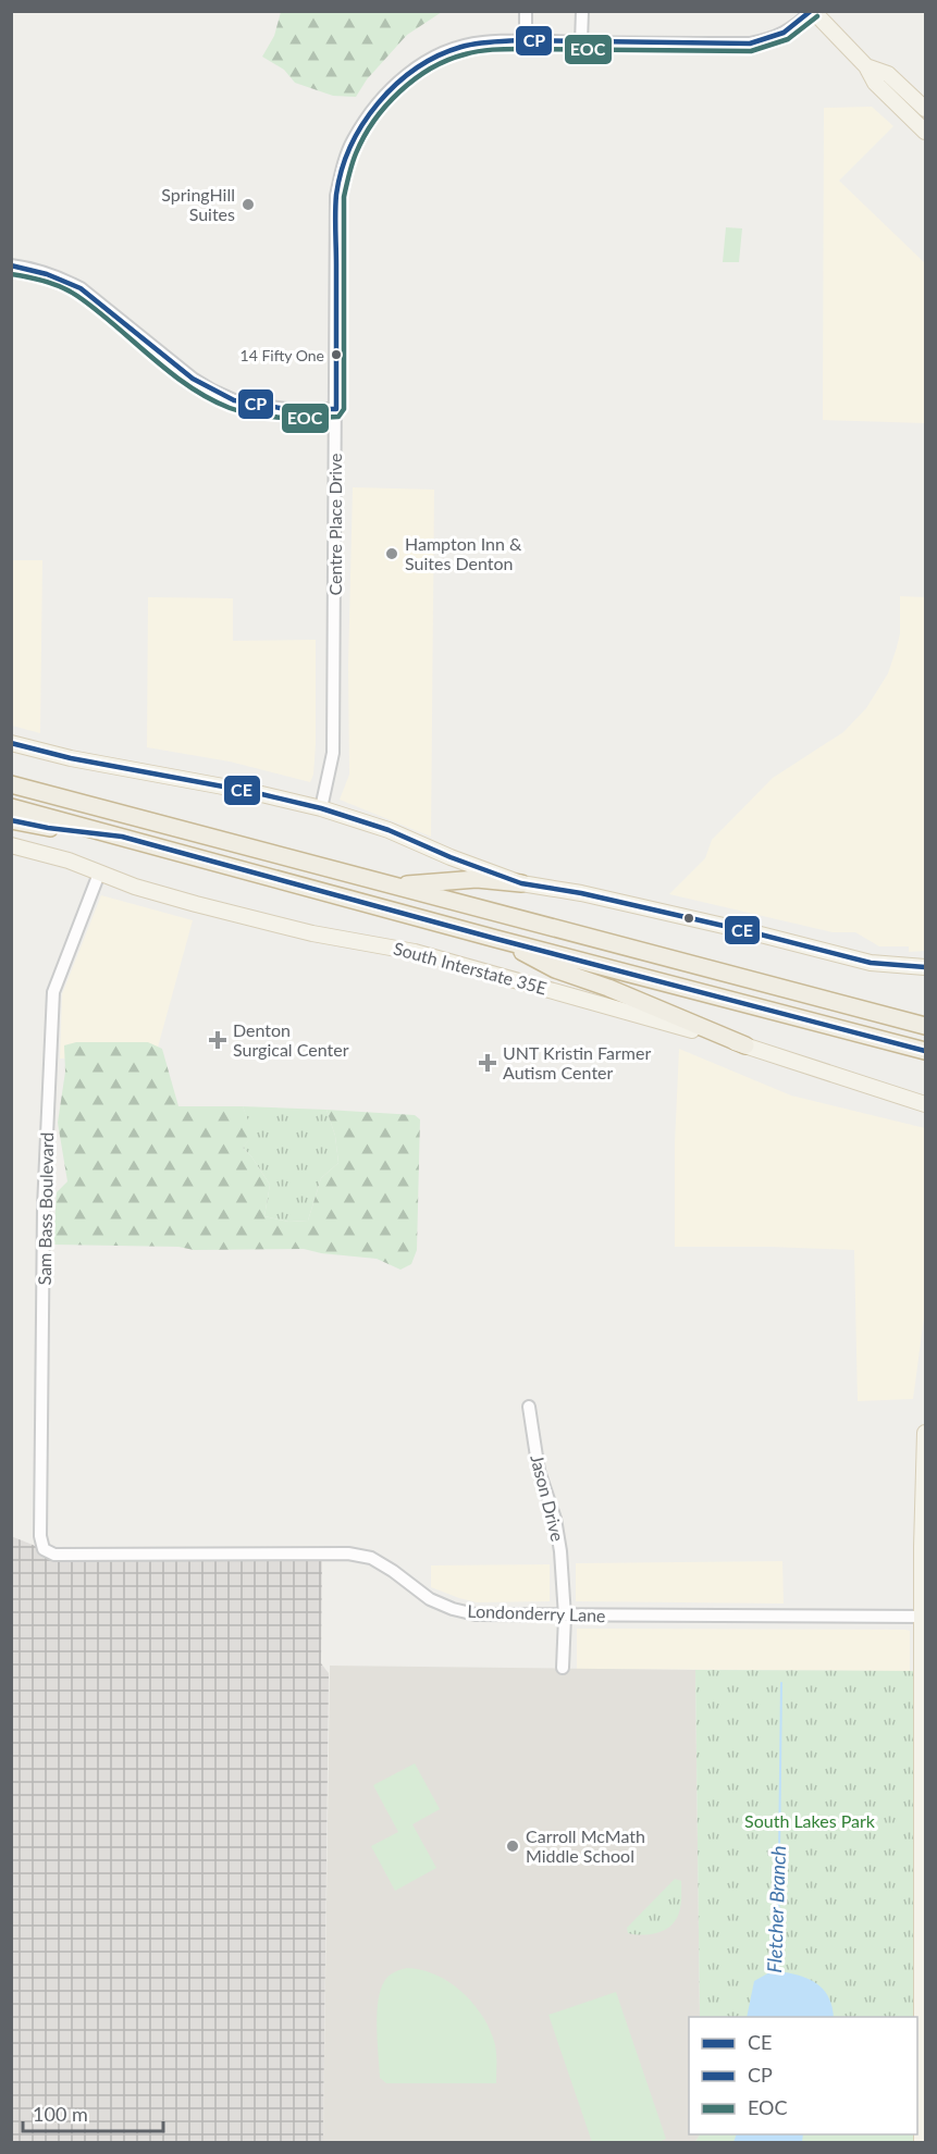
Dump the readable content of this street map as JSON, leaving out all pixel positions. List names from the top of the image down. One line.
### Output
{"streets":{"main road":["South Interstate 35E"],"street":["Centre Place Drive","Sam Bass Boulevard","Jason Drive","Londonderry Lane"]},"crossings":[["South Interstate 35E","Sam Bass Boulevard"],["Sam Bass Boulevard","Londonderry Lane"],["Jason Drive","Londonderry Lane"]],"water":["Fletcher Branch"],"parks":["South Lakes Park"],"places":{"other":["SpringHill Suites","14 Fifty One","Hampton Inn & Suites Denton","Carroll McMath Middle School"],"health":["Denton Surgical Center","UNT Kristin Farmer Autism Center"]},"lines":["transit line CP","transit line EOC","transit line CE"],"legend":["CE","CP","EOC"],"scale_bar":"100 m"}
